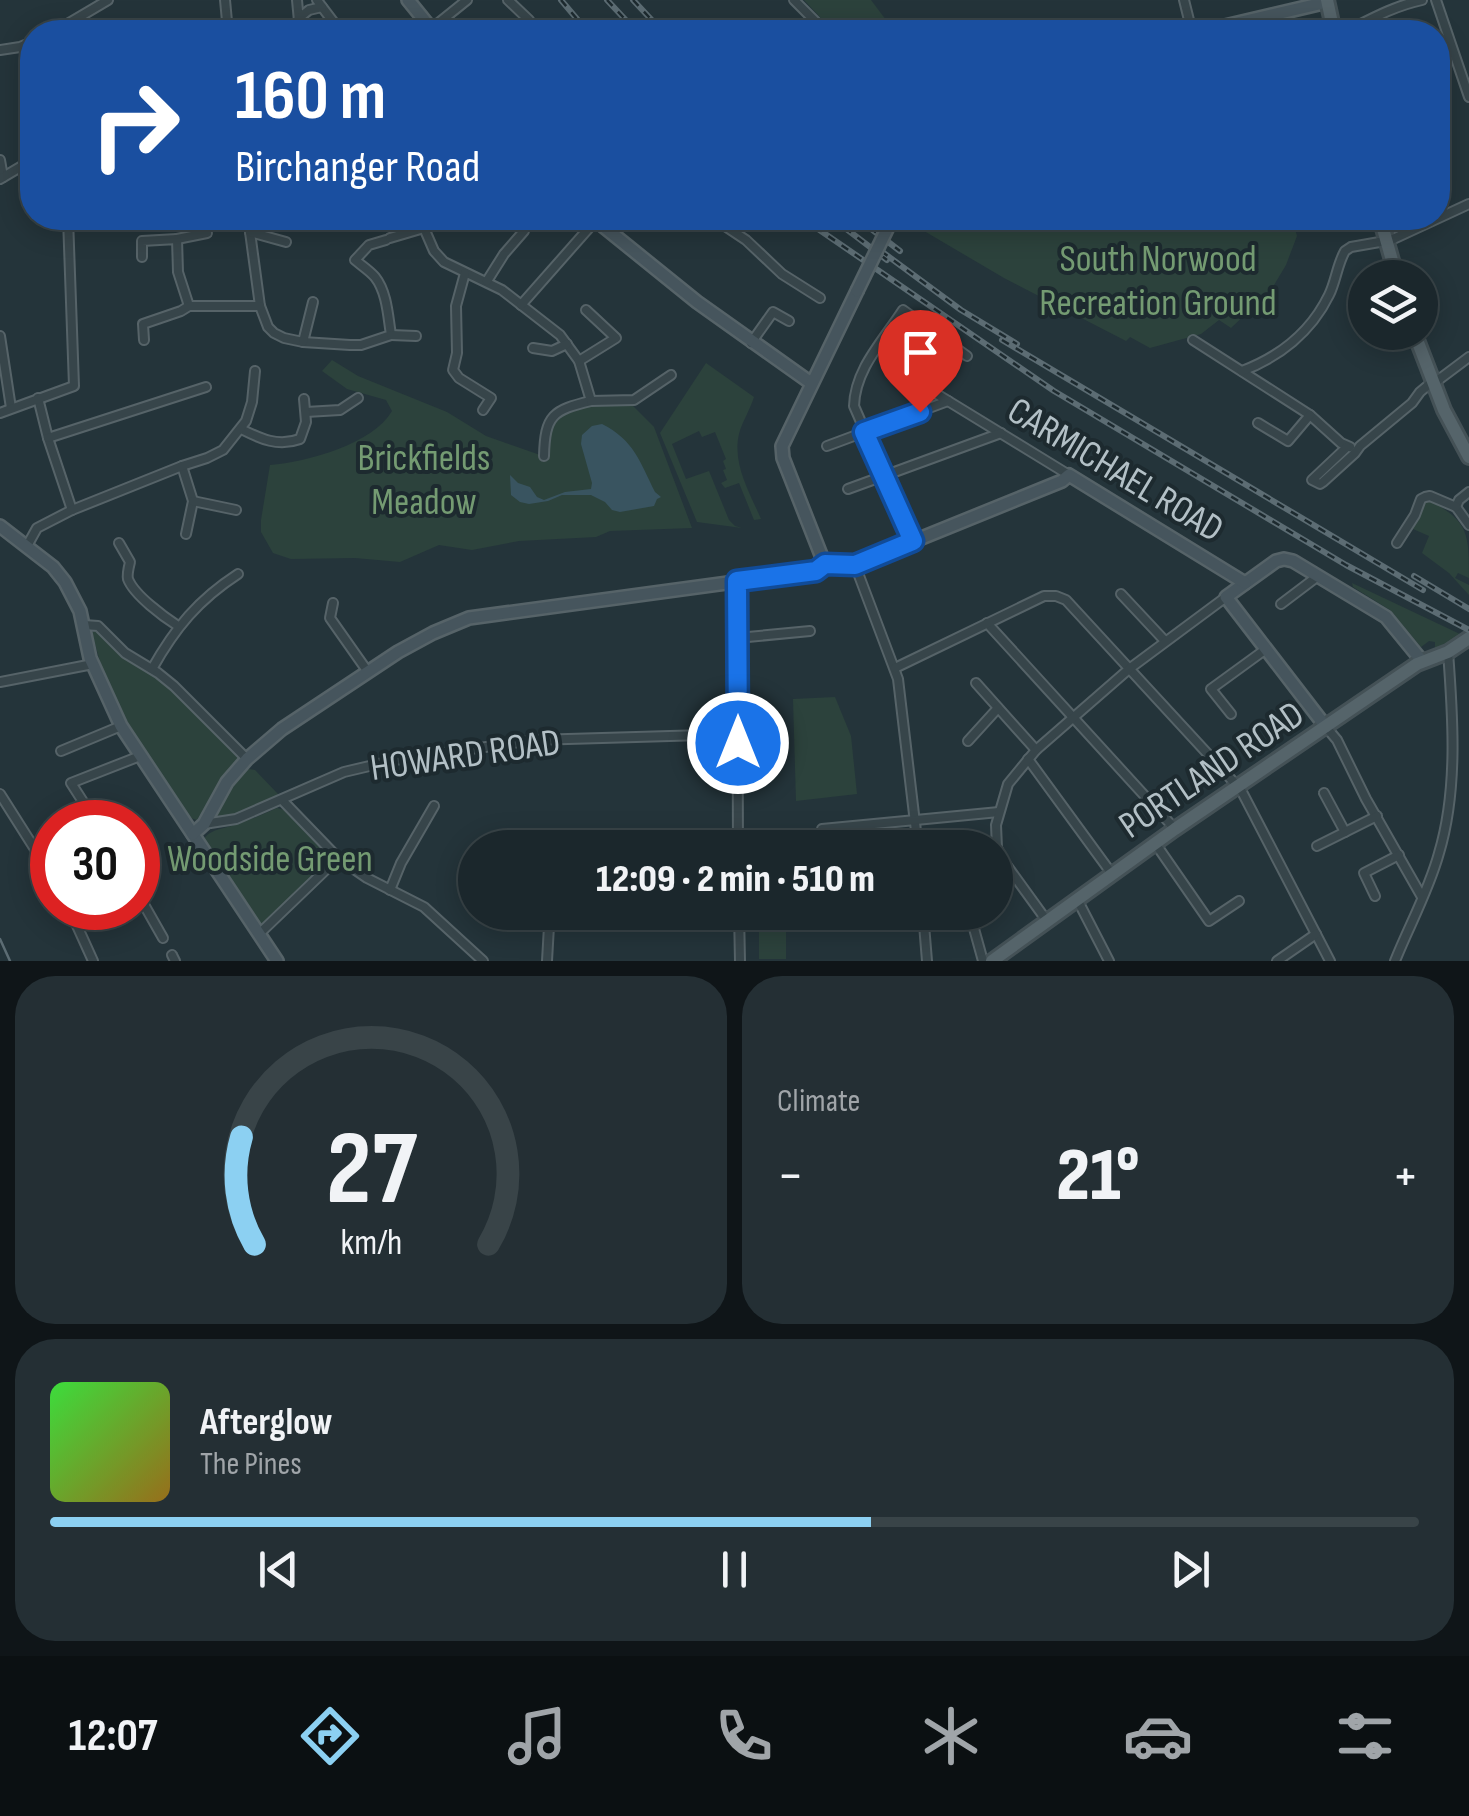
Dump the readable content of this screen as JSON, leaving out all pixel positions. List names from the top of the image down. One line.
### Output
{"streets":{"main road":["PORTLAND ROAD"],"street":["CARMICHAEL ROAD","HOWARD ROAD"]},"parks":["South Norwood Recreation Ground","Brickfields Meadow","Woodside Green"],"page":{"turn":["160 m","Birchanger Road"],"limit":"30","trip":"12:09 · 2 min · 510 m","tile":"Climate","heat":["−","21°","+"],"song":["Afterglow","The Pines"],"tabs":"12:07","gauge":["27","km/h"]}}
